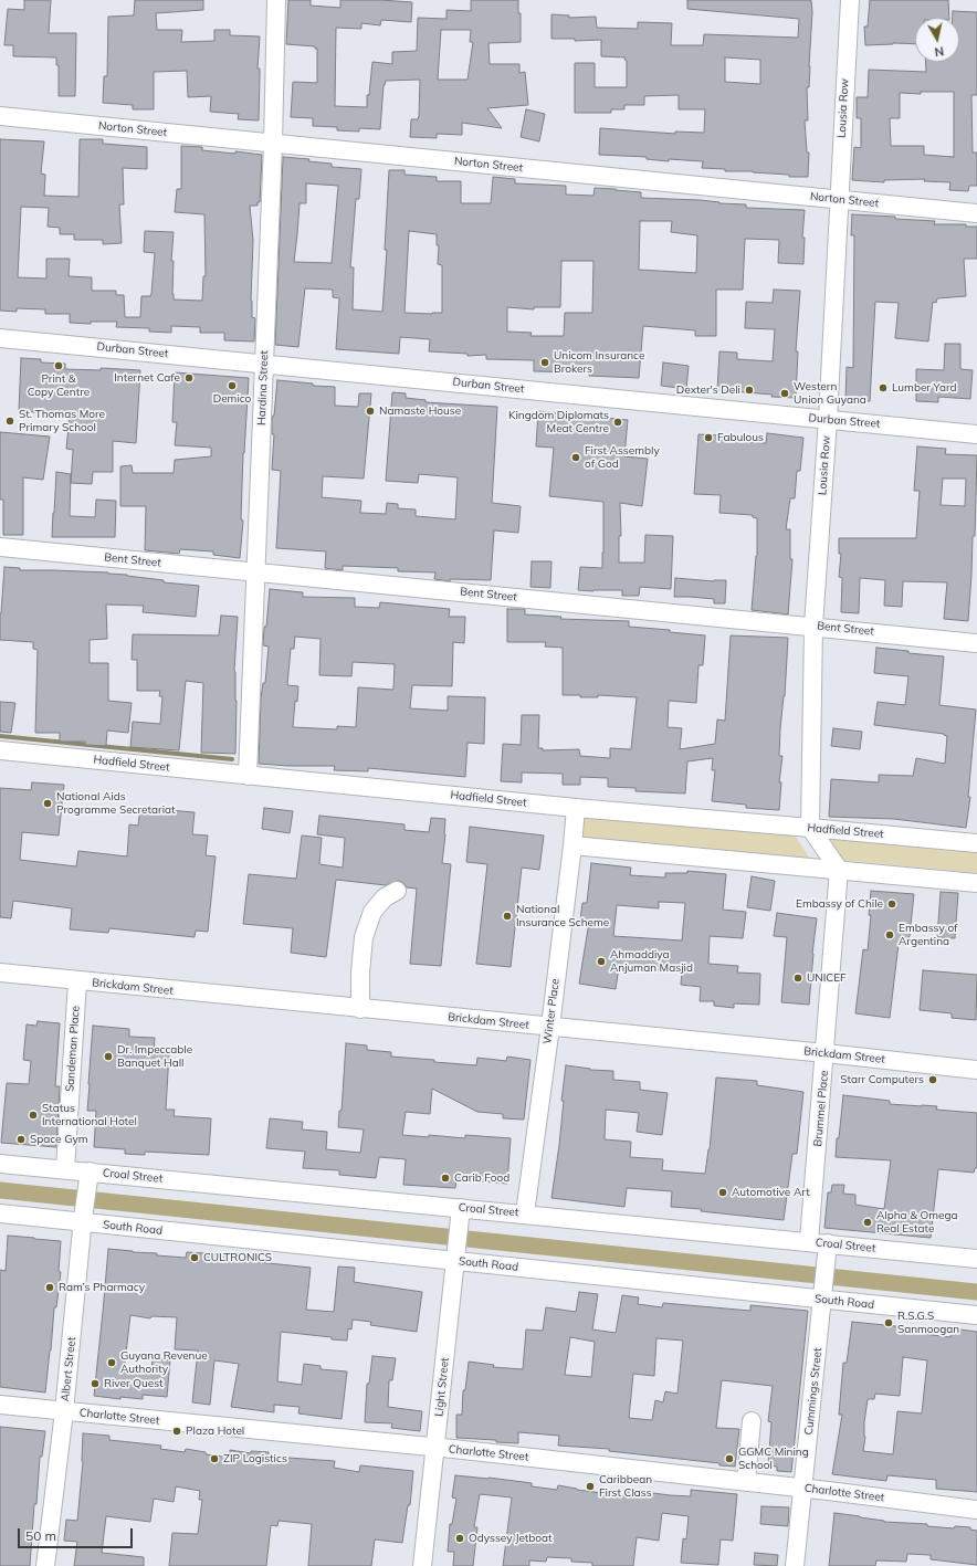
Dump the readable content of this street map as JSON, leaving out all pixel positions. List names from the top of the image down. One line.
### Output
{"streets":{"street":["Lousia Row","Norton Street","Durban Street","Hardina Street","Bent Street","Hadfield Street","Brickdam Street","Winter Place","Sandeman Place","Brummel Place","Croal Street","South Road","Albert Street","Light Street","Cummings Street","Charlotte Street"]},"crossings":[["Lousia Row","Norton Street"],["Lousia Row","Durban Street"],["Lousia Row","Bent Street"],["Lousia Row","Hadfield Street"],["Norton Street","Hardina Street"],["Durban Street","Hardina Street"],["Hardina Street","Bent Street"],["Hardina Street","Hadfield Street"],["Hadfield Street","Winter Place"],["Brickdam Street","Winter Place"],["Brickdam Street","Sandeman Place"],["Brickdam Street","Brummel Place"],["Winter Place","Croal Street"],["Sandeman Place","Croal Street"],["Brummel Place","Croal Street"],["Croal Street","Albert Street"],["Croal Street","Light Street"],["Croal Street","Cummings Street"],["South Road","Albert Street"],["South Road","Light Street"],["South Road","Cummings Street"],["Albert Street","Charlotte Street"],["Light Street","Charlotte Street"],["Cummings Street","Charlotte Street"]],"places":["Unicom Insurance Brokers","Print & Copy Centre","Internet Cafe","Demico","Lumber Yard","Dexter's Deli","Western Union Guyana","Namaste House","St. Thomas More Primary School","Kingdom Diplomats Meat Centre","Fabulous","First Assembly of God","National Aids Programme Secretariat","Embassy of Chile","National Insurance Scheme","Embassy of Argentina","Ahmaddiya Anjuman Masjid","UNICEF","Dr. Impeccable Banquet Hall","Starr Computers","Status International Hotel","Space Gym","Carib Food","Automotive Art","Alpha & Omega Real Estate","CULTRONICS","Ram’s Pharmacy","R.S.G.S Sanmoogan","Guyana Revenue Authority","River Quest","Plaza Hotel","ZIP Logistics","GGMC Mining School","Caribbean First Class","Odyssey Jetboat"],"scale_bar":"50 m","north":"bottom"}
